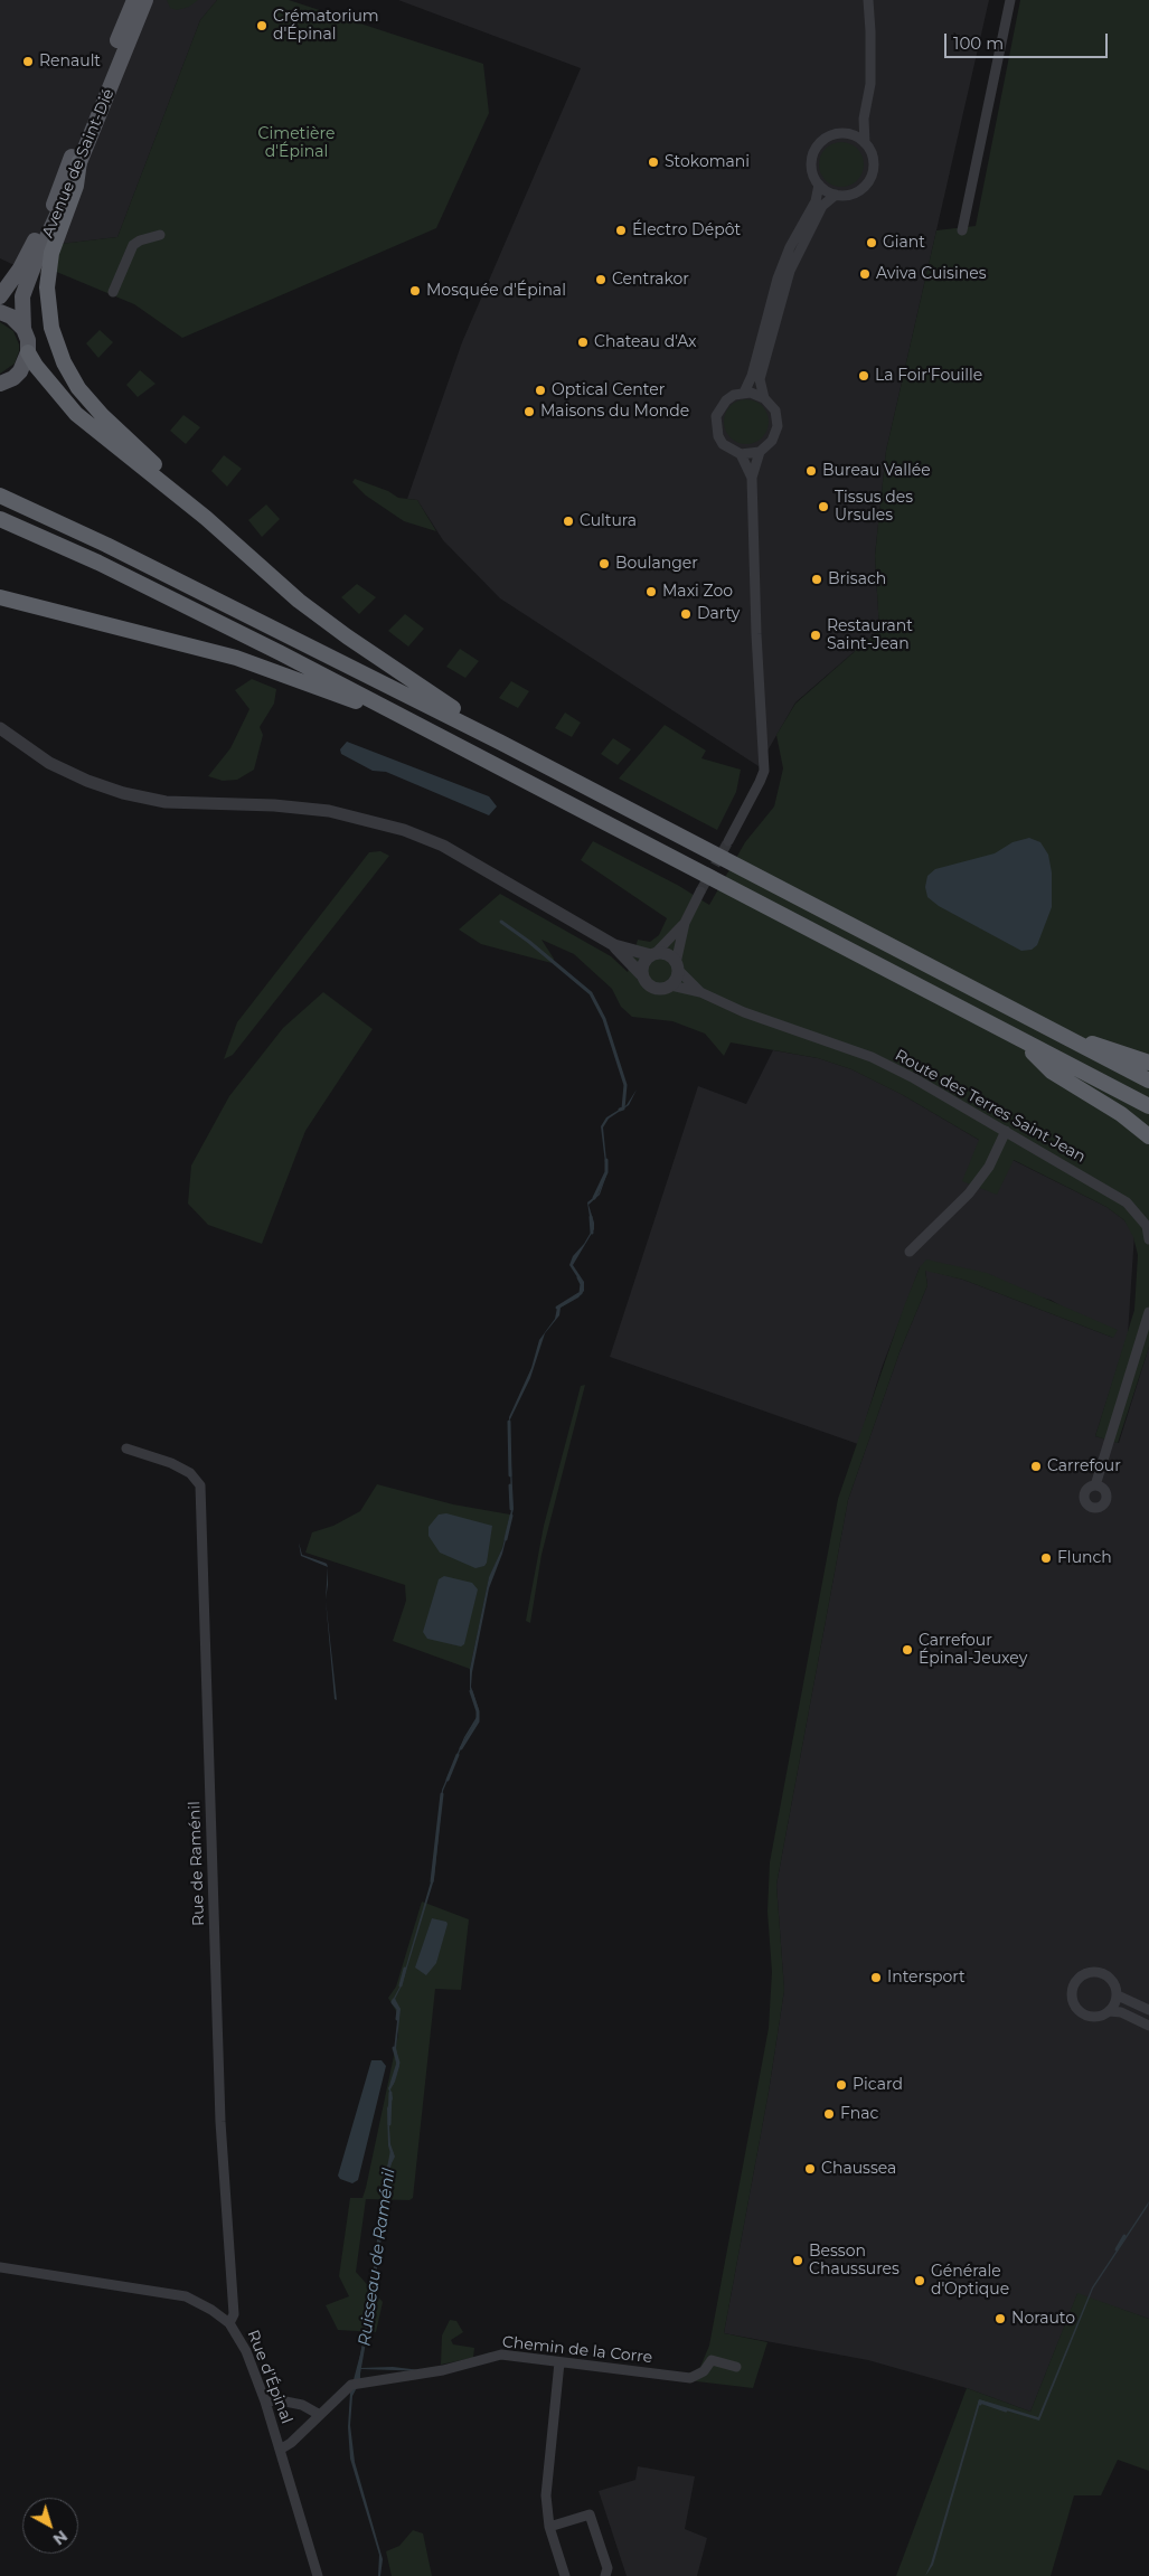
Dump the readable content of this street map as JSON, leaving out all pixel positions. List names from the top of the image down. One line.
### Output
{"streets":{"main road":["Avenue de Saint-Dié"],"street":["Route des Terres Saint Jean","Rue de Raménil","Chemin de la Corre","Rue d’Épinal"]},"crossings":[["Rue de Raménil","Rue d’Épinal"],["Chemin de la Corre","Rue d’Épinal"]],"water":["Ruisseau de Raménil"],"parks":["Cimetière d'Épinal"],"places":["Crématorium d'Épinal","Renault","Stokomani","Électro Dépôt","Giant","Aviva Cuisines","Centrakor","Mosquée d'Épinal","Chateau d'Ax","La Foir'Fouille","Optical Center","Maisons du Monde","Bureau Vallée","Tissus des Ursules","Cultura","Boulanger","Brisach","Maxi Zoo","Darty","Restaurant Saint-Jean","Carrefour","Flunch","Carrefour Épinal-Jeuxey","Intersport","Picard","Fnac","Chaussea","Besson Chaussures","Générale d'Optique","Norauto"],"scale_bar":"100 m","north":"bottom right"}
